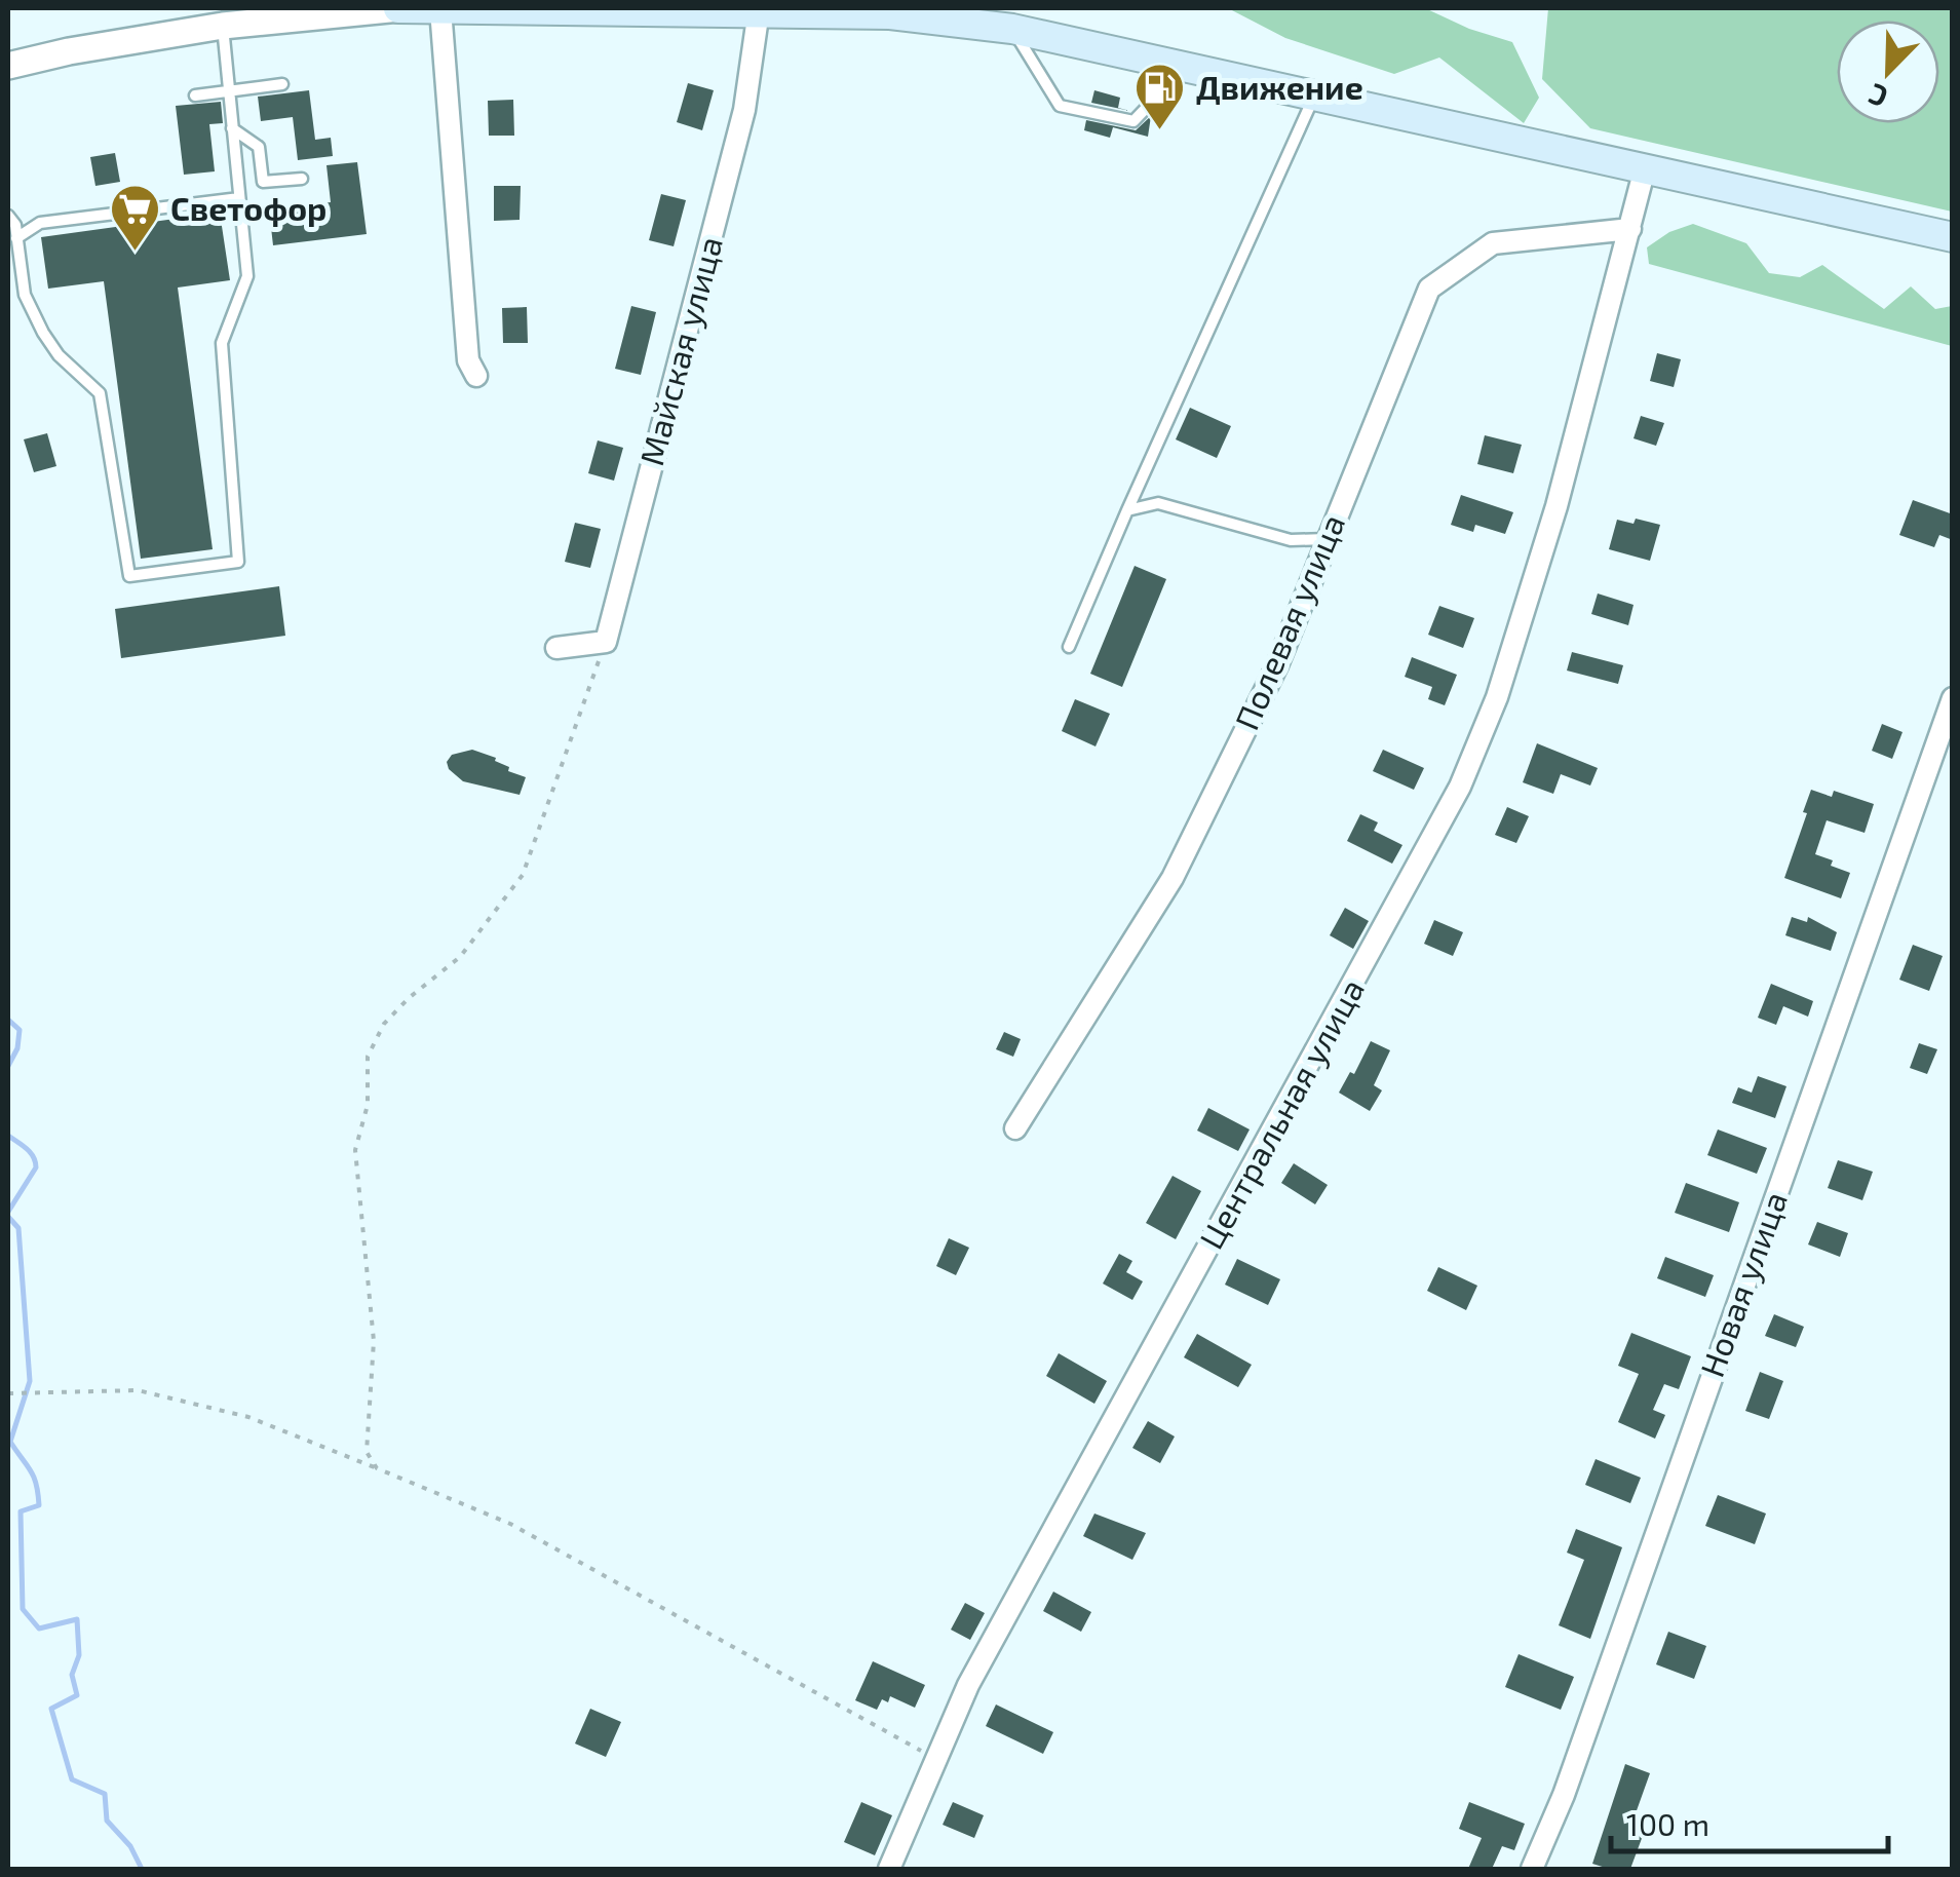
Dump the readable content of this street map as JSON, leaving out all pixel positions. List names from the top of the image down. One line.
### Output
{"streets":{"street":["Майская улица","Полевая улица","Центральная улица","Новая улица"]},"crossings":[["Полевая улица","Центральная улица"]],"places":{"fuel station":["Движение"],"supermarket":["Светофор"]},"scale_bar":"100 m","north":"bottom left"}
